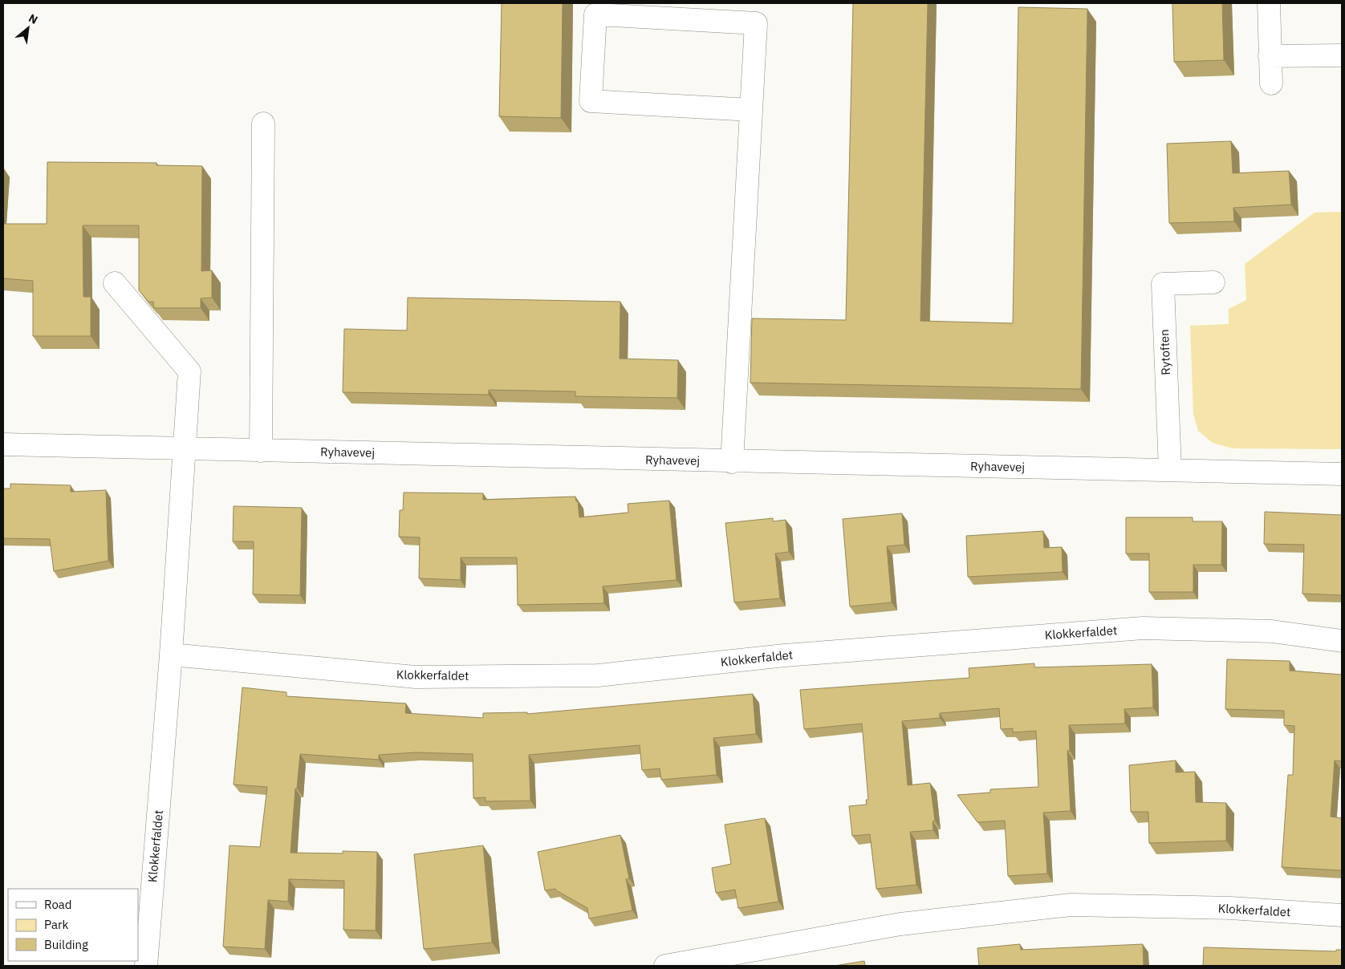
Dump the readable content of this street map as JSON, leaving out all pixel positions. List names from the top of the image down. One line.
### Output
{"streets":{"street":["Rytoften","Ryhavevej","Klokkerfaldet"]},"crossings":[["Rytoften","Ryhavevej"],["Ryhavevej","Klokkerfaldet"]],"legend":["Road","Park","Building"],"north":"top right"}
